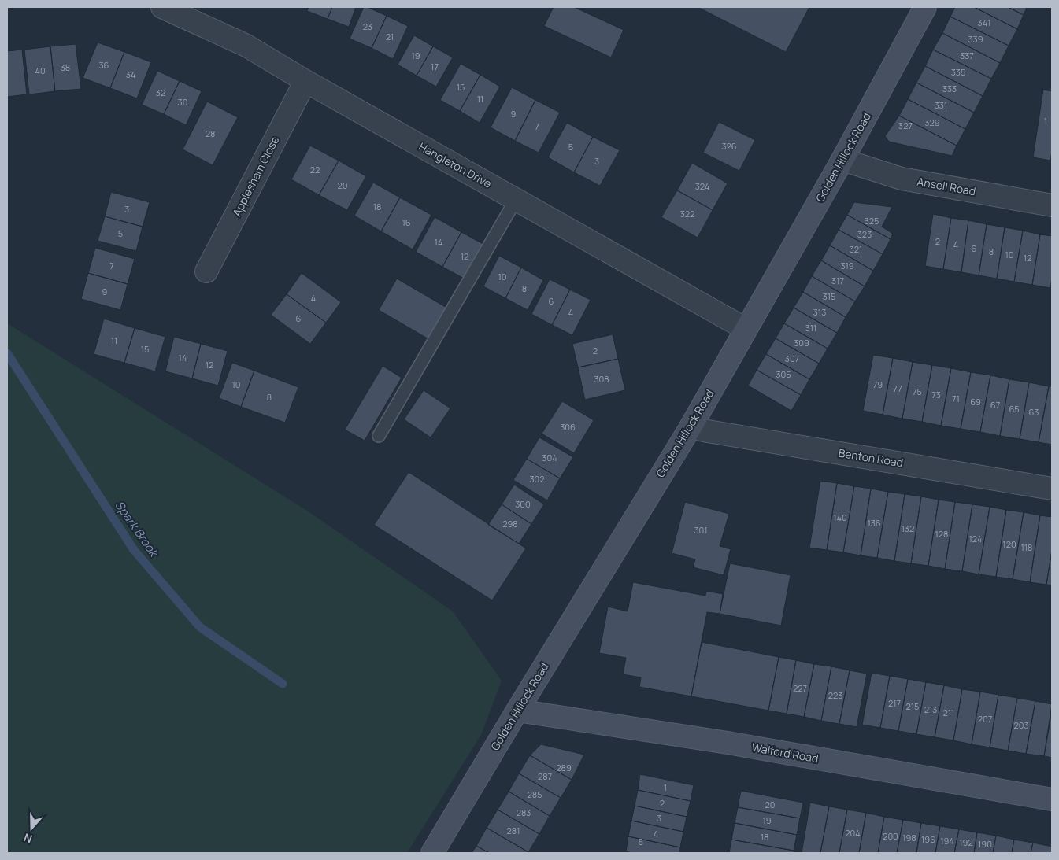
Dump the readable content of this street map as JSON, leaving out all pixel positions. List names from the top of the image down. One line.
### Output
{"streets":{"main road":["Golden Hillock Road","Walford Road"],"street":["Hangleton Drive","Applesham Close","Ansell Road","Benton Road"]},"crossings":[["Golden Hillock Road","Hangleton Drive"],["Golden Hillock Road","Ansell Road"],["Golden Hillock Road","Benton Road"],["Golden Hillock Road","Walford Road"],["Hangleton Drive","Applesham Close"]],"water":["Spark Brook"],"house_numbers":["341","23","21","339","19","337","36","17","38","40","335","34","15","333","32","11","30","331","9","1","329","327","7","28","326","5","3","22","20","324","18","3","322","325","16","5","323","2","14","4","6","321","8","10","12","12","7","319","10","317","8","9","315","4","6","4","313","6","311","11","309","15","2","14","307","12","305","308","10","79","77","75","73","8","71","69","67","65","63","306","304","302","300","140","136","298","132","301","128","124","120","118","227","223","217","215","213","211","207","203","289","287","1","285","2","20","283","3","19","281","204","4","200","18","198","196","194","5","192","190"],"north":"bottom"}
